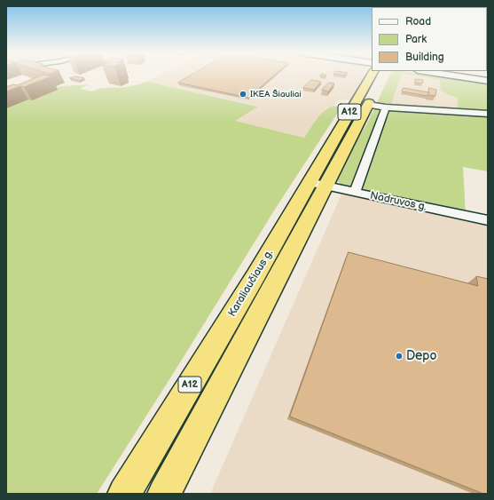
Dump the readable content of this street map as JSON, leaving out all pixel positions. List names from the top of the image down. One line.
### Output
{"streets":{"highway":["A12","Karaliaučiaus g."],"street":["Nadruvos g."]},"crossings":[["Nadruvos g.","Karaliaučiaus g."]],"places":["IKEA Šiauliai","Depo"],"legend":["Road","Park","Building"]}
